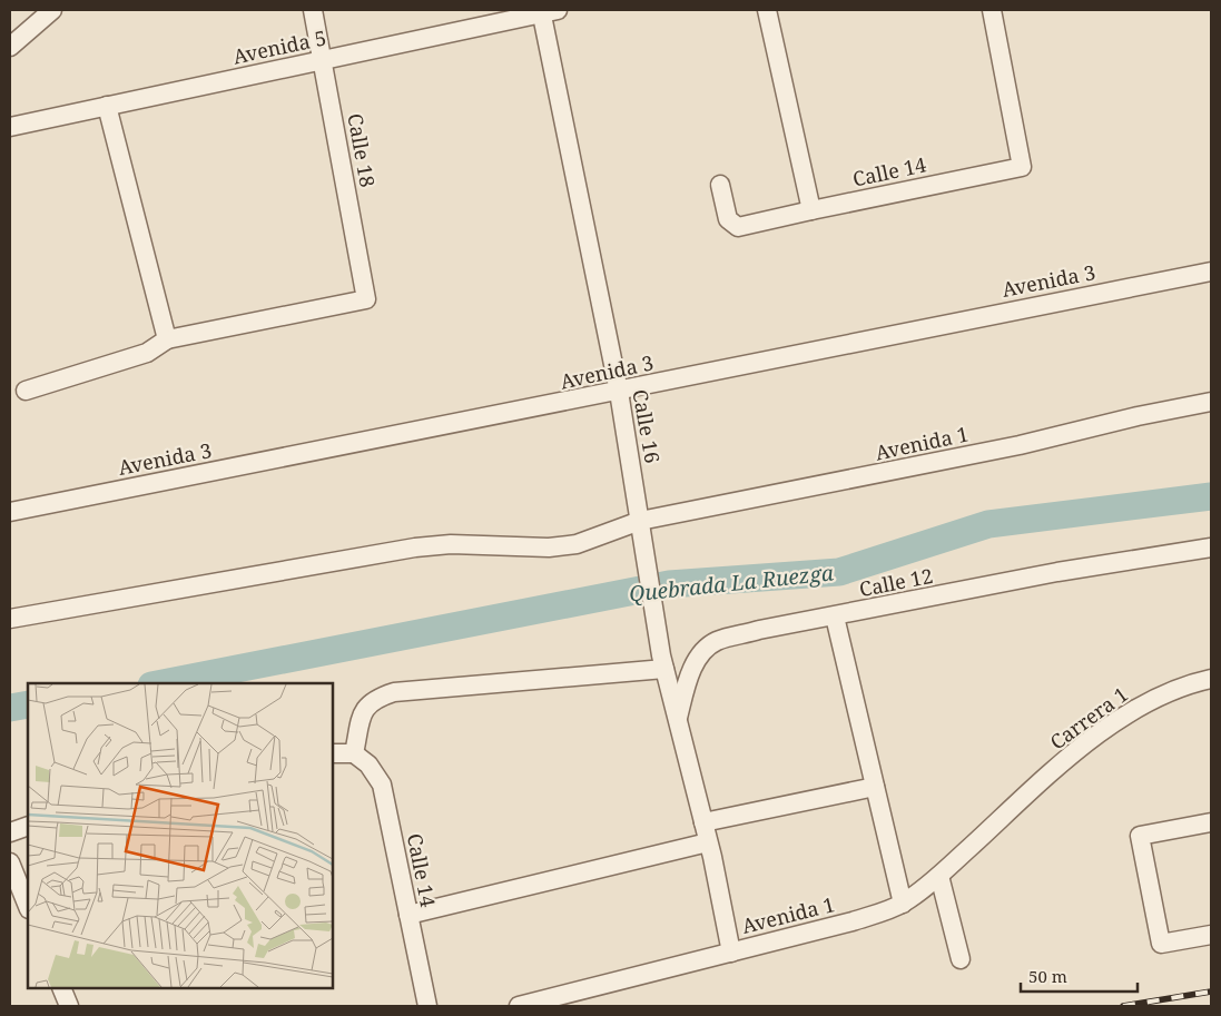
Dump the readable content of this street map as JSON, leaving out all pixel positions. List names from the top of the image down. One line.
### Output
{"streets":{"street":["Avenida 5","Calle 18","Calle 14","Avenida 3","Calle 16","Avenida 1","Calle 12","Carrera 1"]},"crossings":[["Avenida 5","Calle 18"],["Avenida 5","Calle 16"],["Avenida 3","Calle 16"],["Calle 16","Avenida 1"],["Calle 16","Calle 12"],["Avenida 1","Calle 12"],["Avenida 1","Carrera 1"]],"water":["Quebrada La Ruezga"],"scale_bar":"50 m"}
